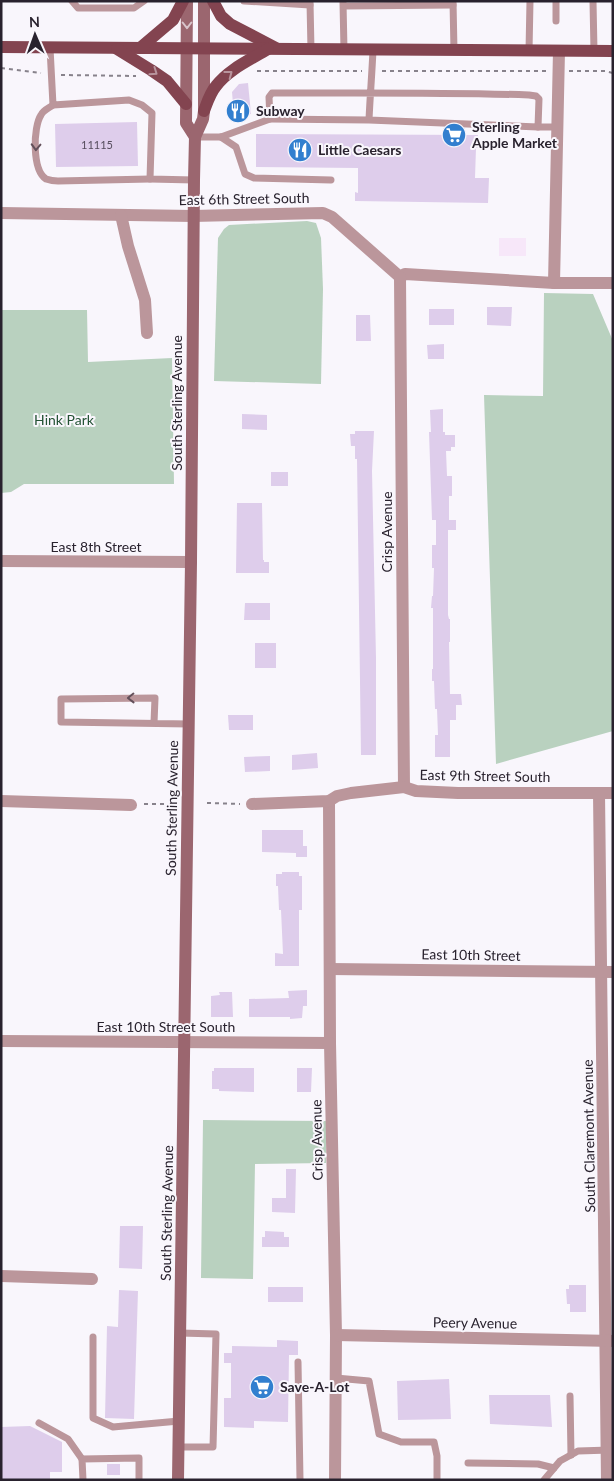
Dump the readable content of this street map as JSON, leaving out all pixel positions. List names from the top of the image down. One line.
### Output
{"streets":{"main road":["South Sterling Avenue"],"street":["East 6th Street South","Crisp Avenue","East 8th Street","East 9th Street South","East 10th Street","East 10th Street South","South Claremont Avenue","Peery Avenue"]},"crossings":[["East 6th Street South","South Sterling Avenue"],["East 6th Street South","Crisp Avenue"],["South Sterling Avenue","East 8th Street"],["South Sterling Avenue","East 10th Street South"],["Crisp Avenue","East 9th Street South"],["Crisp Avenue","East 10th Street"],["Crisp Avenue","East 10th Street South"],["Crisp Avenue","Peery Avenue"],["East 9th Street South","South Claremont Avenue"],["East 10th Street","South Claremont Avenue"],["South Claremont Avenue","Peery Avenue"]],"parks":["Hink Park"],"places":{"restaurant":["Subway","Little Caesars"],"supermarket":["Sterling Apple Market","Save-A-Lot"]},"house_numbers":["11115"],"north":"top"}
